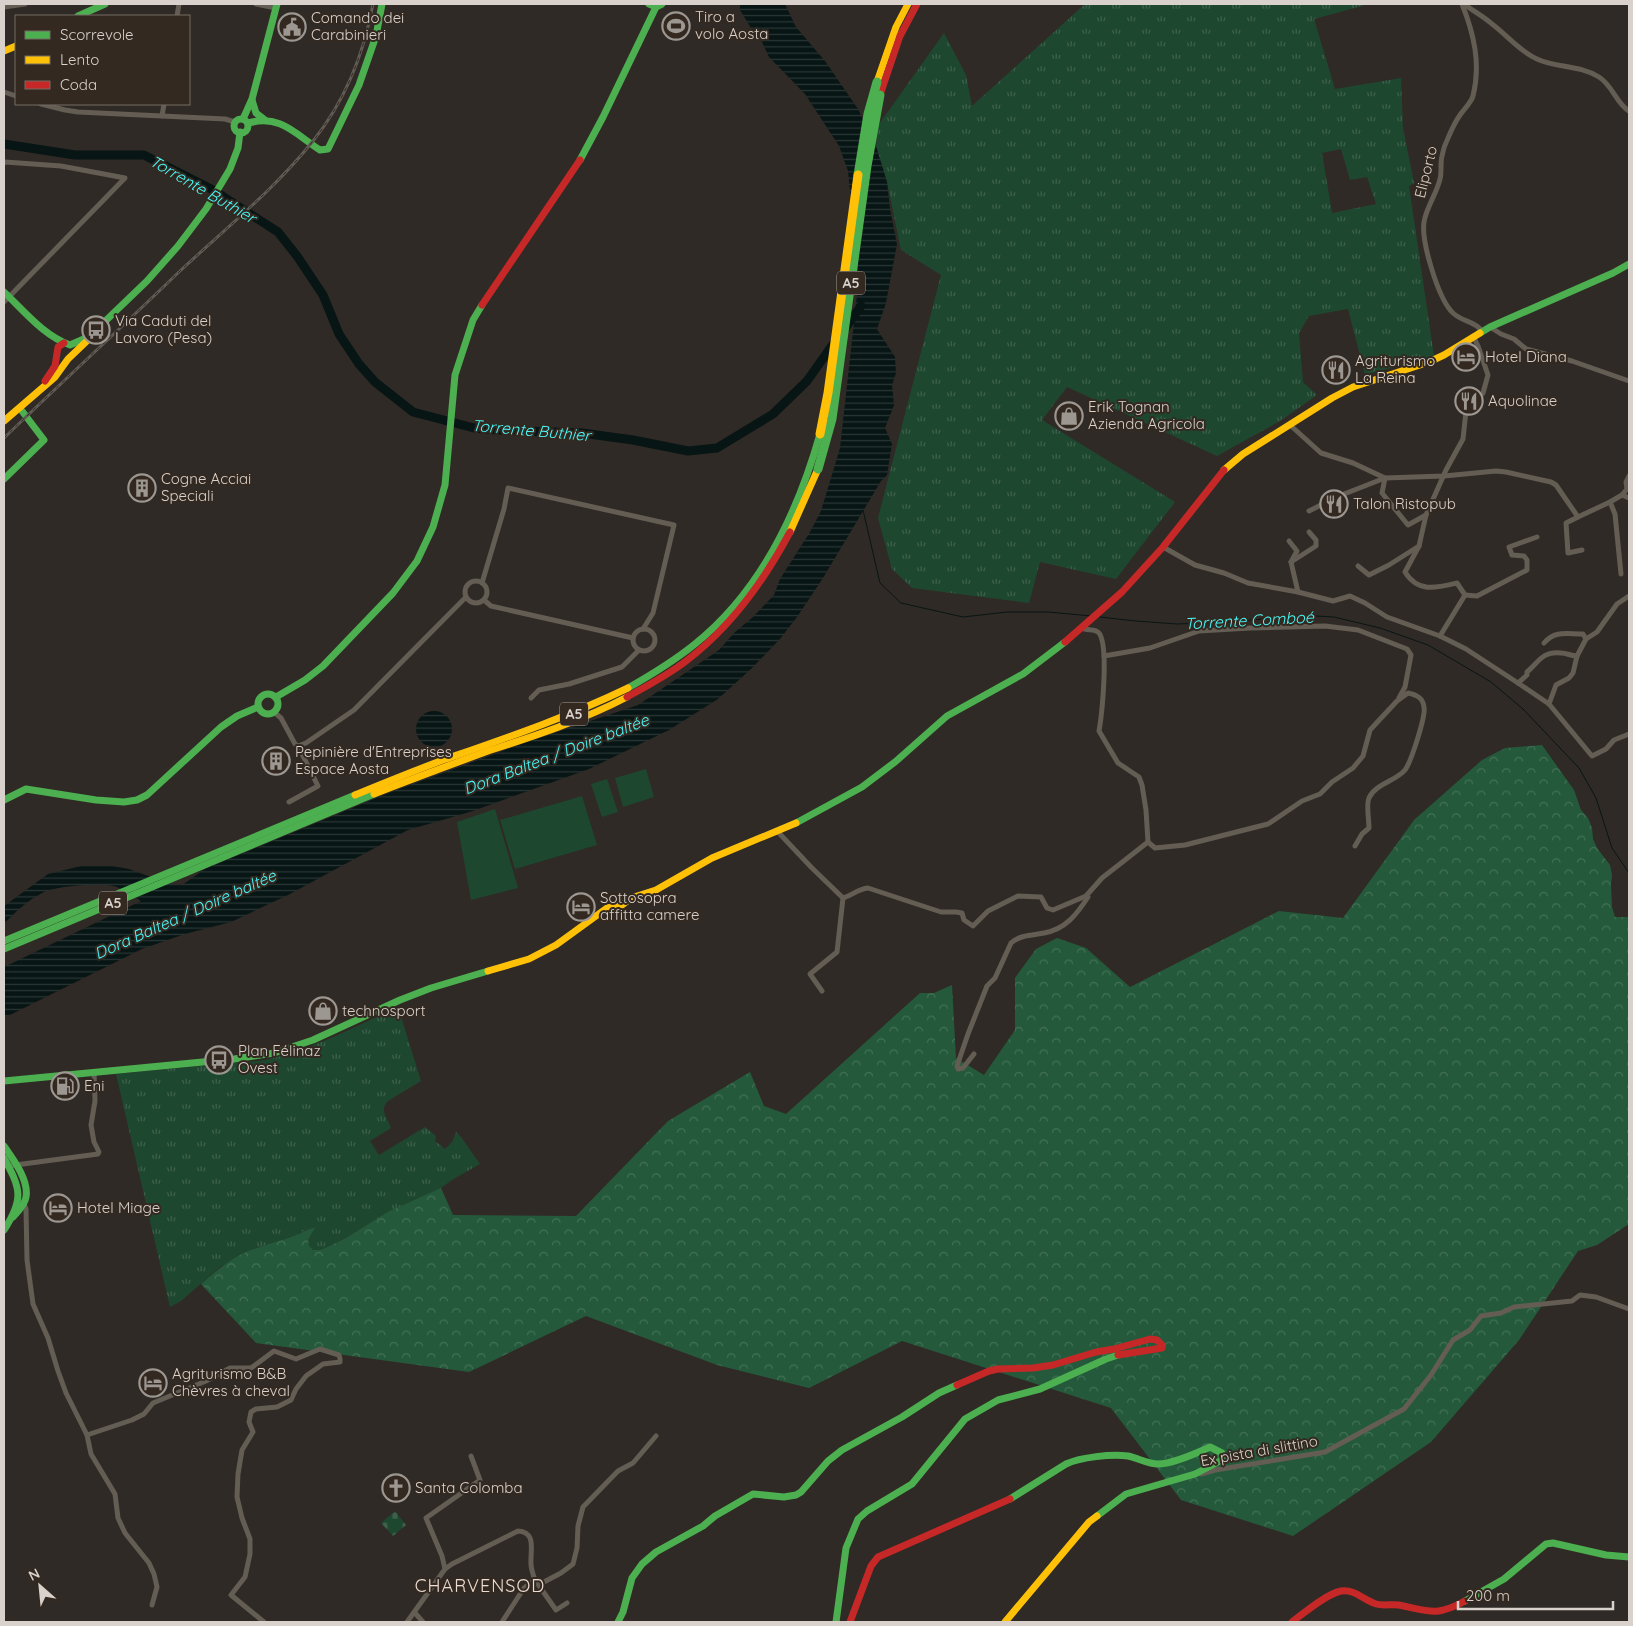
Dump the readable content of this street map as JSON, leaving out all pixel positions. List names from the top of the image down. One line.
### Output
{"streets":{"main road":["A5"],"street":["Eliporto","Ex pista di slittino"]},"districts":["CHARVENSOD"],"water":["Torrente Buthier","Torrente Comboé","Dora Baltea / Doire baltée"],"places":{"sports":["Tiro a volo Aosta"],"public building":["Comando dei Carabinieri"],"bus stop":["Via Caduti del Lavoro (Pesa)","Plan Félinaz Ovest"],"hotel":["Hotel Diana","Sottosopra affitta camere","Hotel Miage","Agriturismo B&B Chèvres à cheval"],"restaurant":["Agriturismo La Reina","Aquolinae","Talon Ristopub"],"shop":["Erik Tognan Azienda Agricola","technosport"],"building":["Cogne Acciai Speciali","Pepinière d'Entreprises Espace Aosta"],"fuel station":["Eni"],"church":["Santa Colomba"]},"legend":["Scorrevole","Lento","Coda"],"scale_bar":"200 m","north":"top left"}
